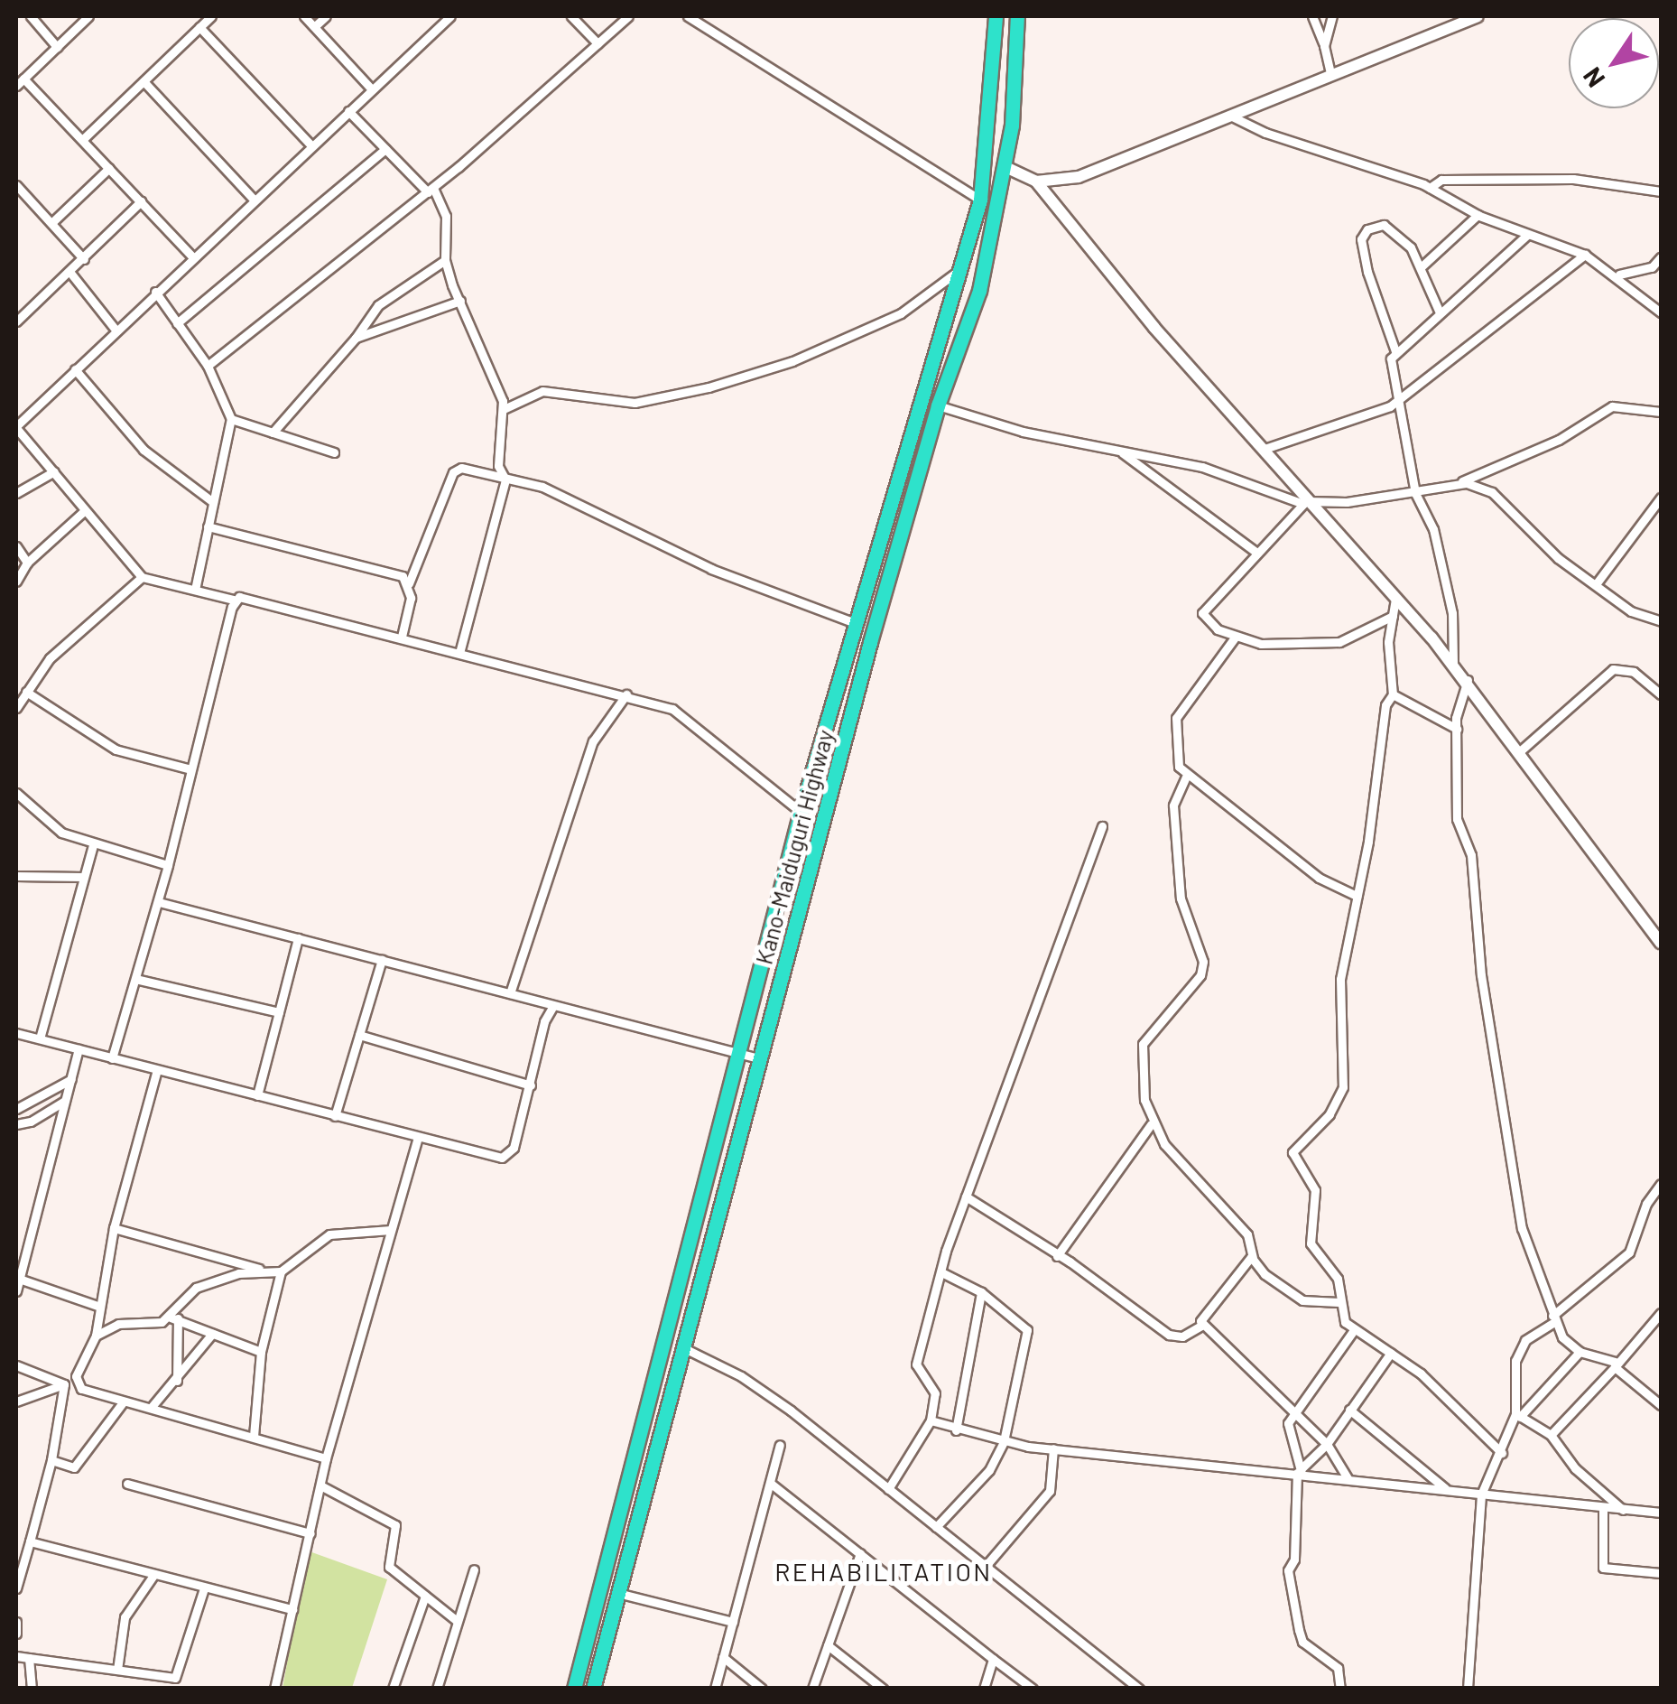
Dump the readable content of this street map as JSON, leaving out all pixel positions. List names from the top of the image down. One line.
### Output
{"streets":{"highway":["Kano-Maiduguri Highway"]},"districts":["REHABILITATION"],"north":"bottom left"}
